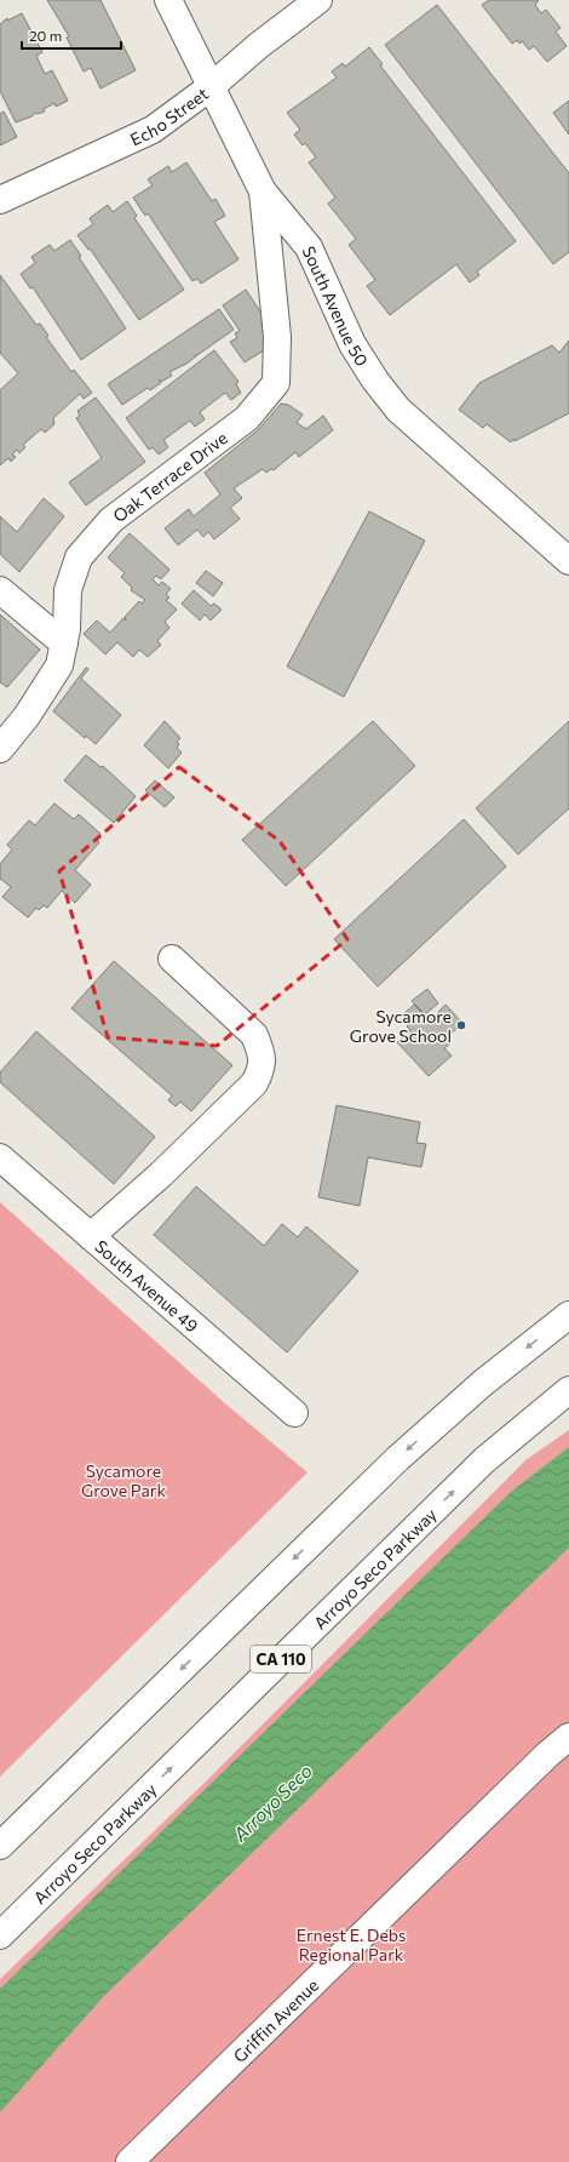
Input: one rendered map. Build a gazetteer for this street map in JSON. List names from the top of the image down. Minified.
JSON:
{"streets":{"main road":["Echo Street","South Avenue 50","Oak Terrace Drive","South Avenue 49","Arroyo Seco Parkway","CA 110","Griffin Avenue"]},"crossings":[["Echo Street","South Avenue 50"],["South Avenue 50","Oak Terrace Drive"]],"water":["Arroyo Seco"],"parks":["Sycamore Grove Park","Ernest E. Debs Regional Park"],"places":["Sycamore Grove School"],"scale_bar":"20 m"}
